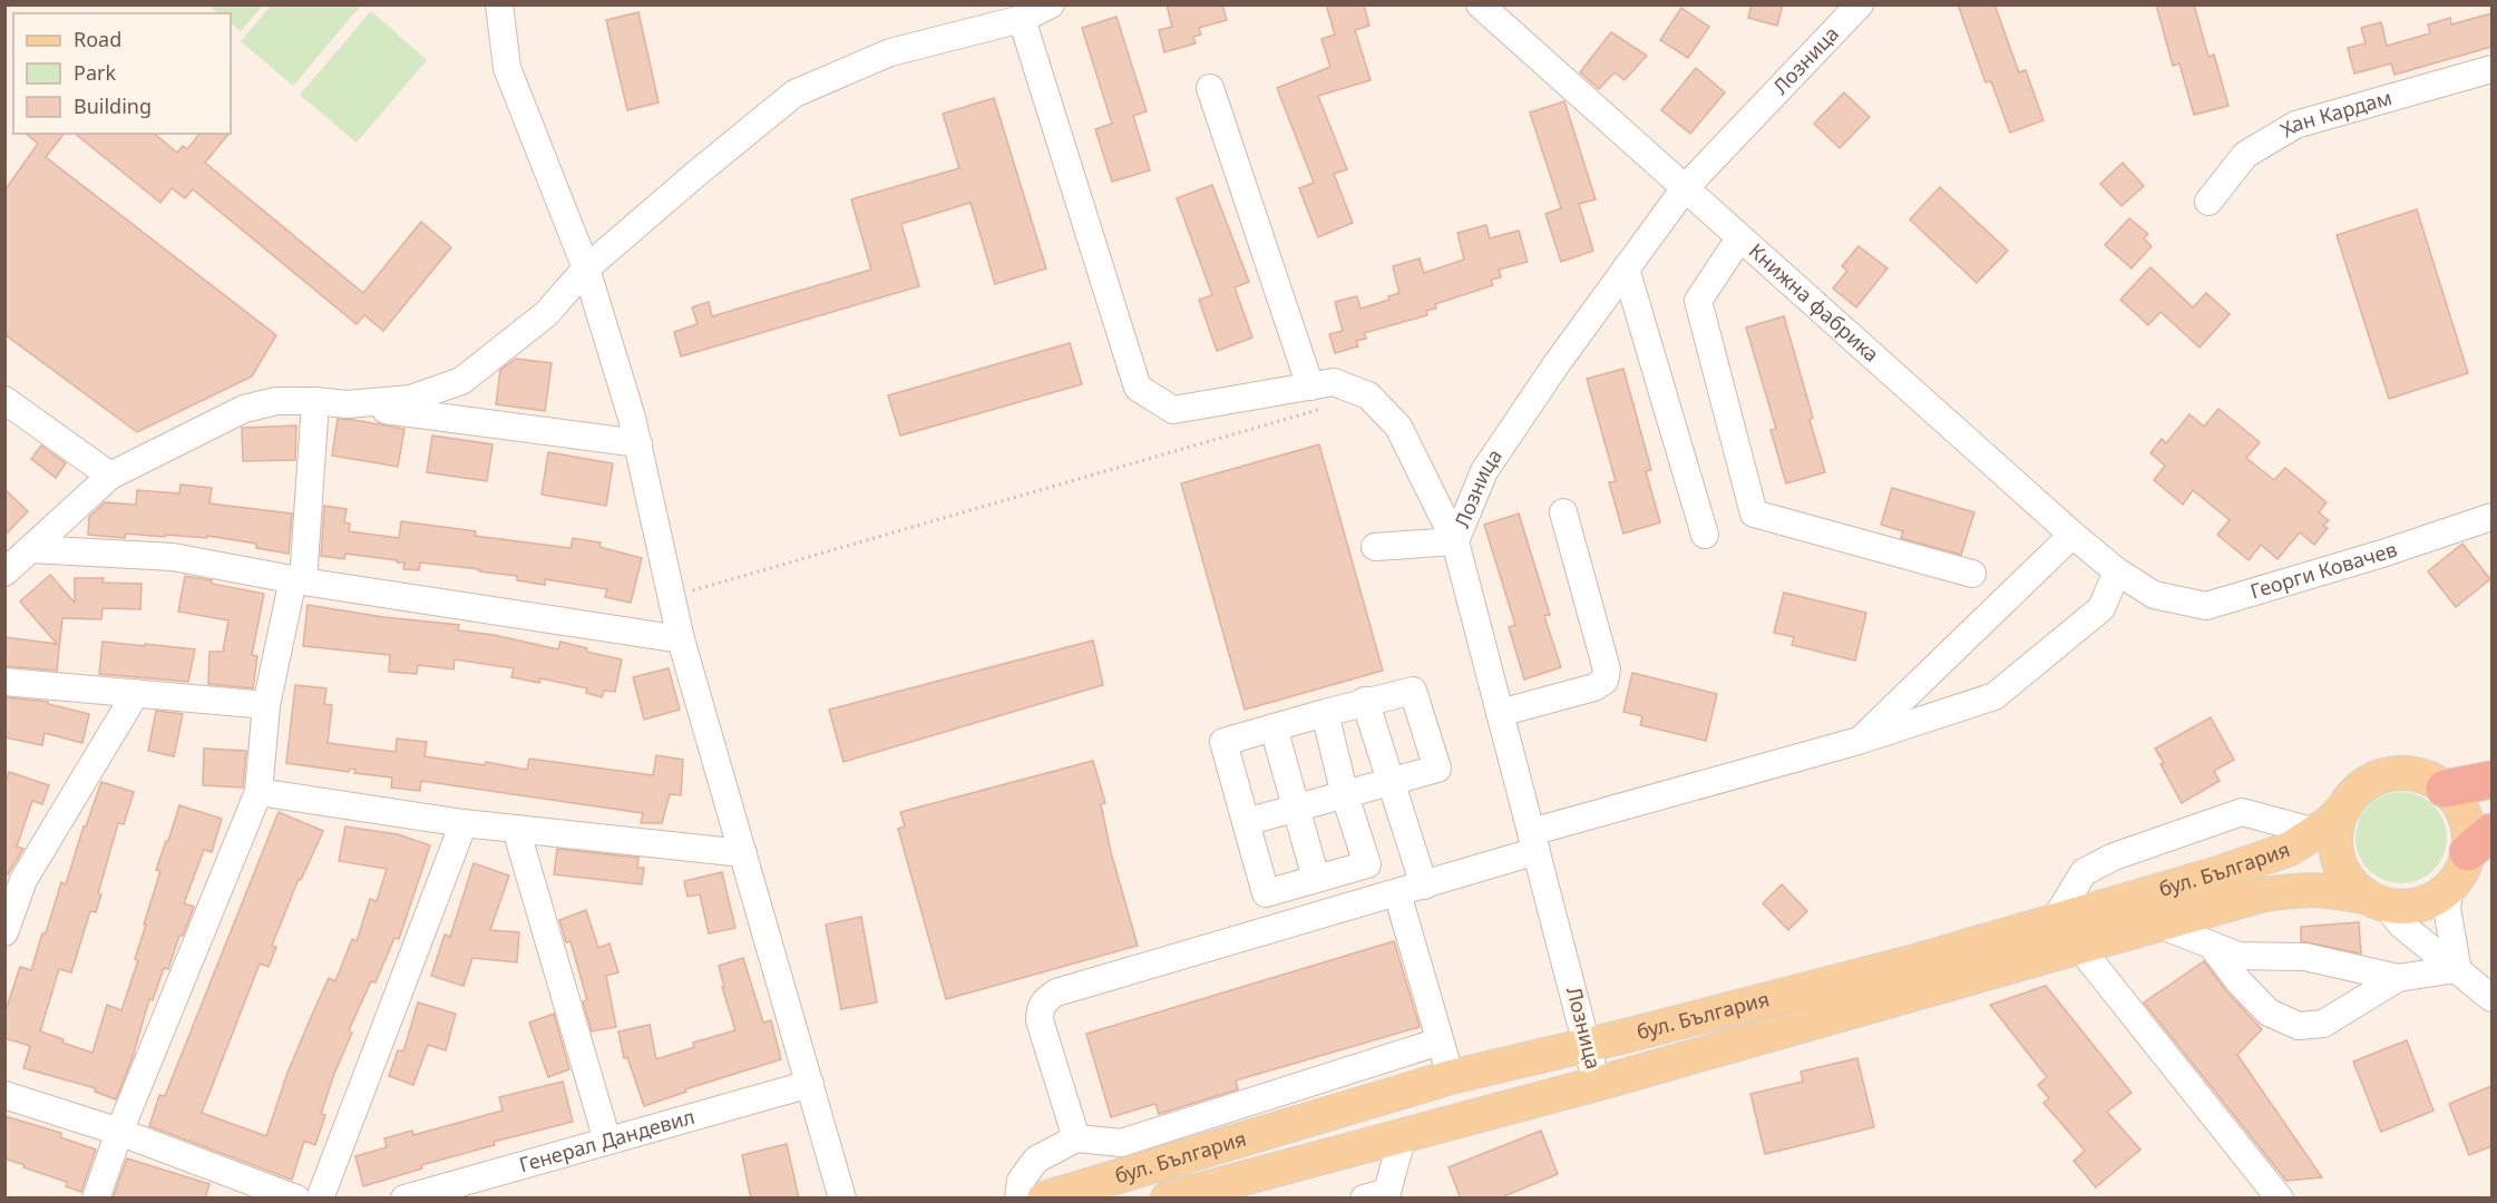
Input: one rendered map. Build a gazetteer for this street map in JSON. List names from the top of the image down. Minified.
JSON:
{"streets":{"main road":["бул. България"],"street":["Лозница","Хан Кардам","Книжна фабрика","Георги Ковачев","Генерал Дандевил"]},"crossings":[["Лозница","Книжна фабрика"],["Лозница","бул. България"],["Книжна фабрика","Георги Ковачев"]],"legend":["Road","Park","Building"]}
